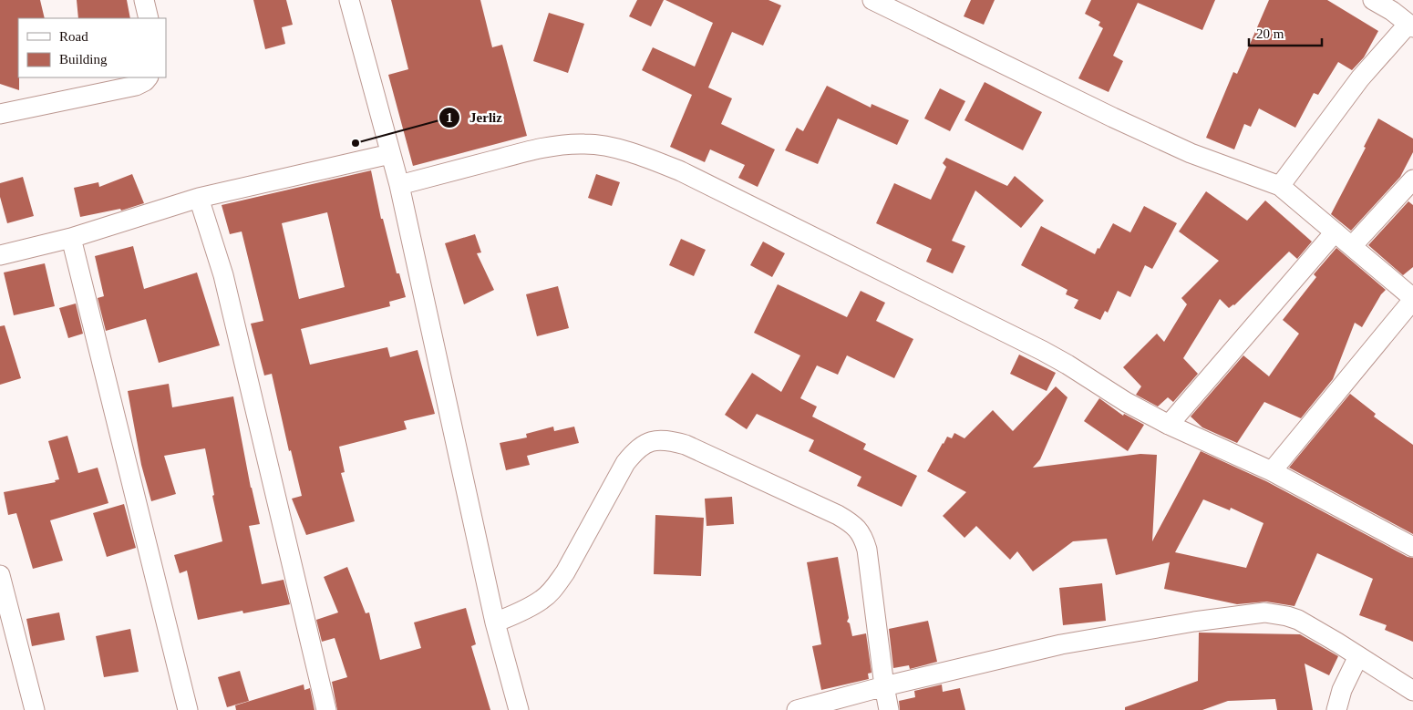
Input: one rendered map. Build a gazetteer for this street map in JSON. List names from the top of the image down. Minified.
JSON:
{"places":["Jerliz"],"legend":["Road","Building"],"scale_bar":"20 m"}
